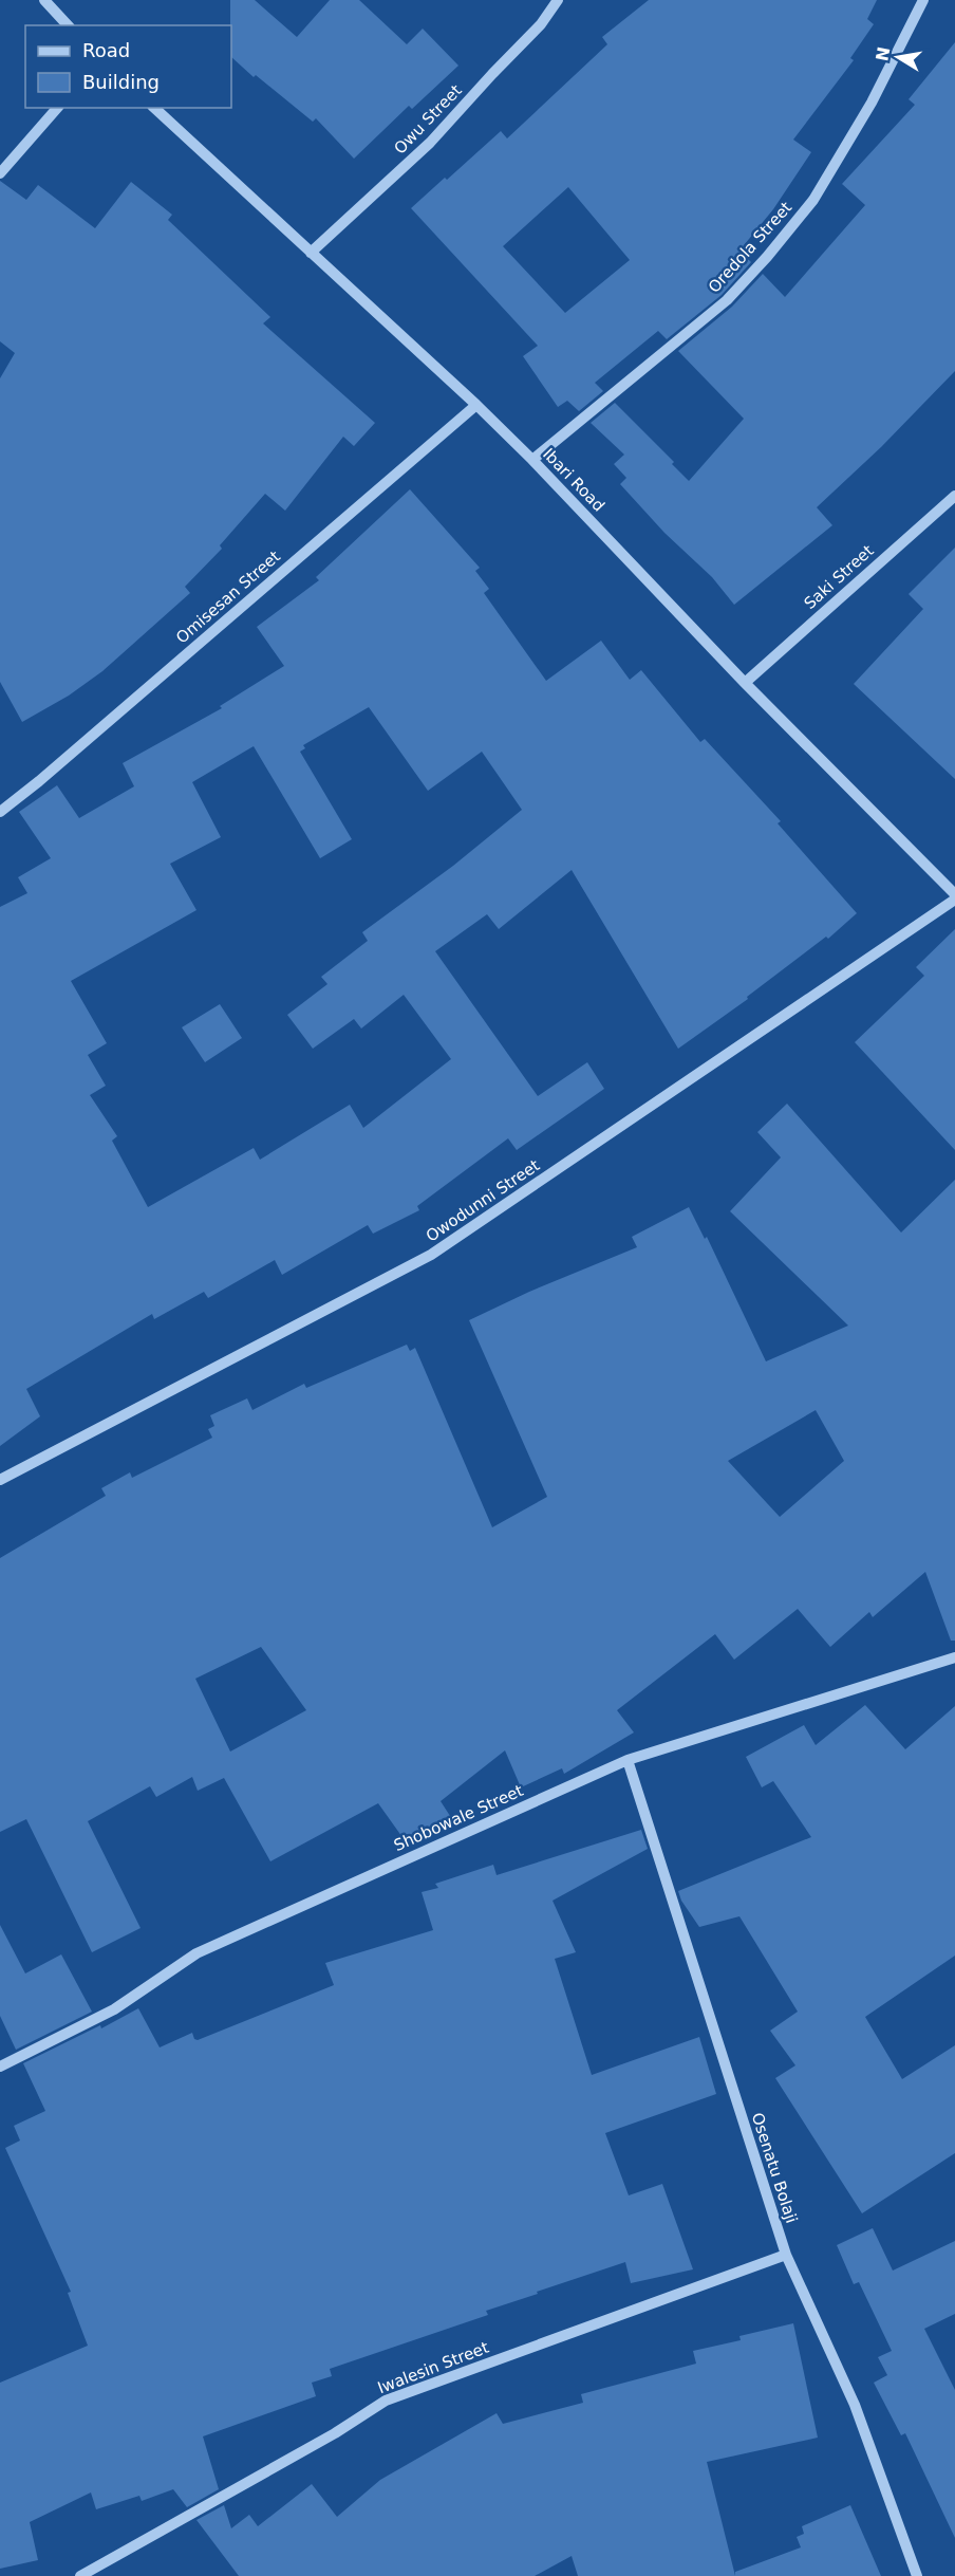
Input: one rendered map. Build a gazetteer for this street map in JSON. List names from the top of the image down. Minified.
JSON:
{"streets":{"street":["Owu Street","Oredola Street","Ibari Road","Saki Street","Omisesan Street","Owodunni Street","Shobowale Street","Osenatu Bolaji","Iwalesin Street"]},"crossings":[["Owu Street","Ibari Road"],["Oredola Street","Ibari Road"],["Ibari Road","Saki Street"],["Ibari Road","Omisesan Street"],["Shobowale Street","Osenatu Bolaji"],["Osenatu Bolaji","Iwalesin Street"]],"legend":["Road","Building"],"north":"left"}
